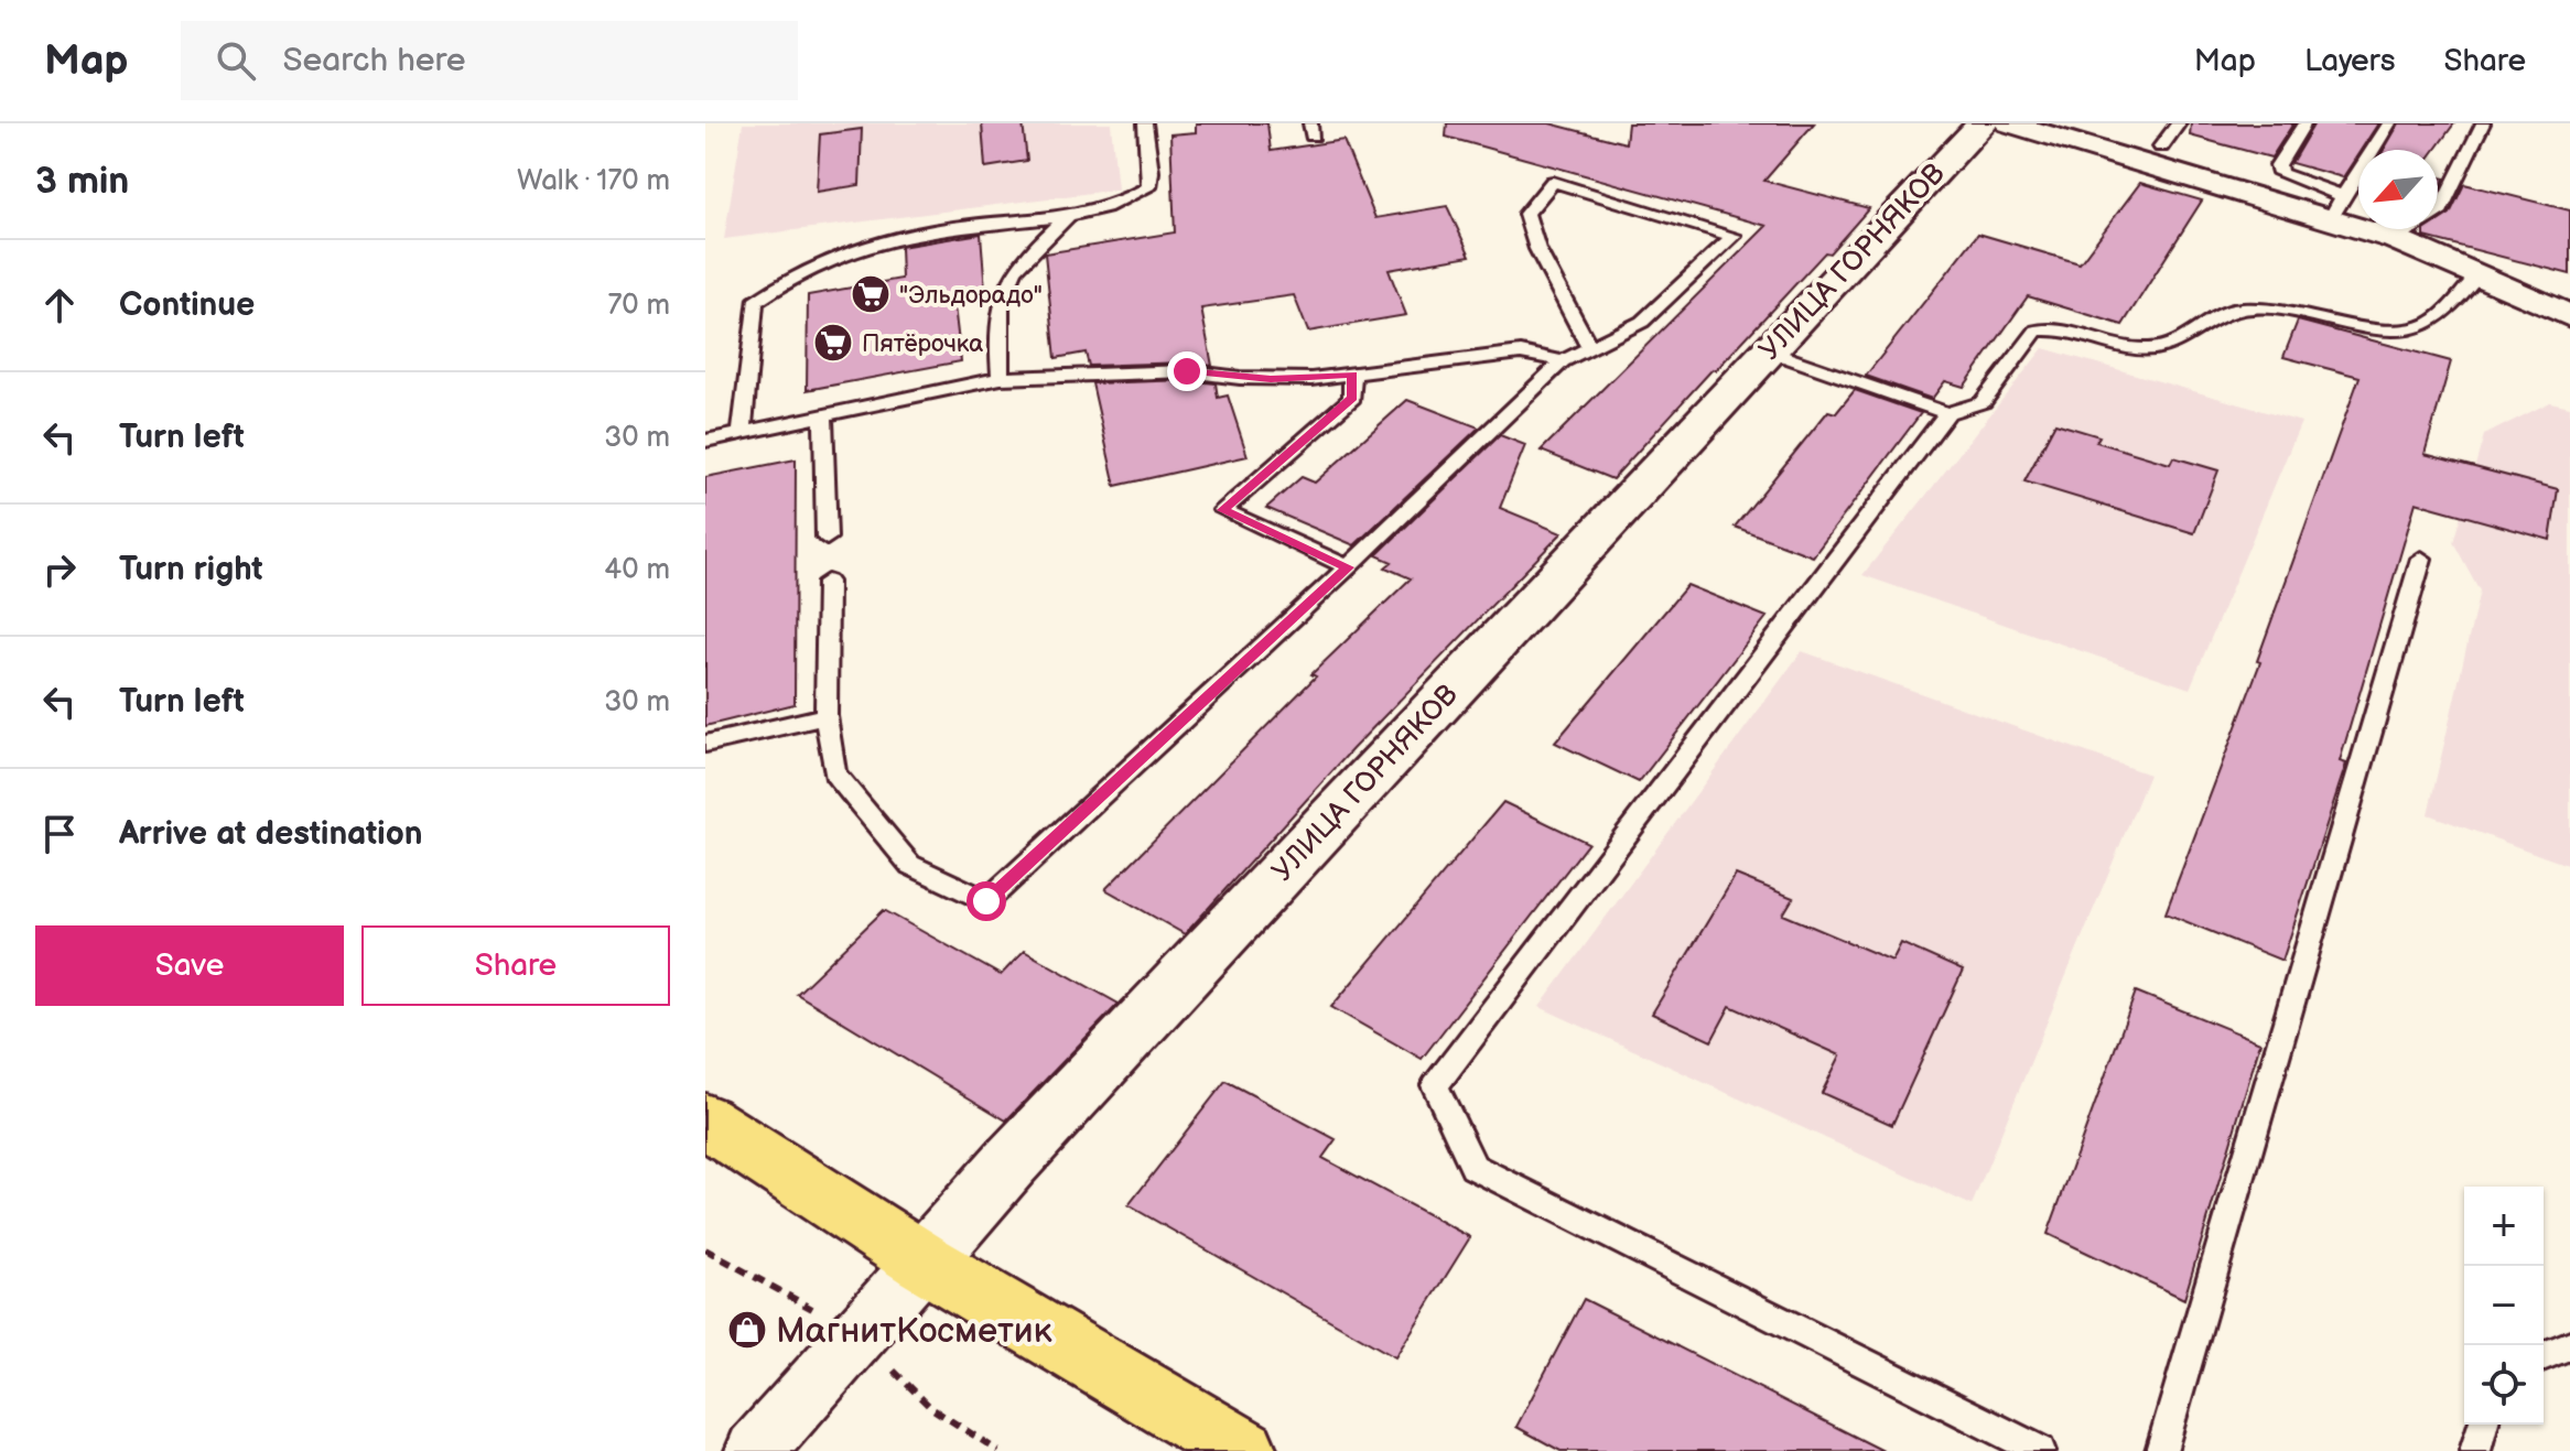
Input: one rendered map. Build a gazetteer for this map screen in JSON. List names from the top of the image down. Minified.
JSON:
{"streets":{"street":["УЛИЦА ГОРНЯКОВ"]},"places":{"supermarket":["\"Эльдорадо\"","Пятёрочка"],"shop":["МагнитКосметик"]},"north":"bottom left","page":{"header":"Map","search":"Search here","nav":["Map","Layers","Share"],"heading":["3 min","Walk · 170 m"],"list":[["Continue","70 m"],["Turn left","30 m"],["Turn right","40 m"],["Turn left","30 m"],"Arrive at destination"],"buttons":["Save","Share"],"map_buttons":["+","−"]}}
